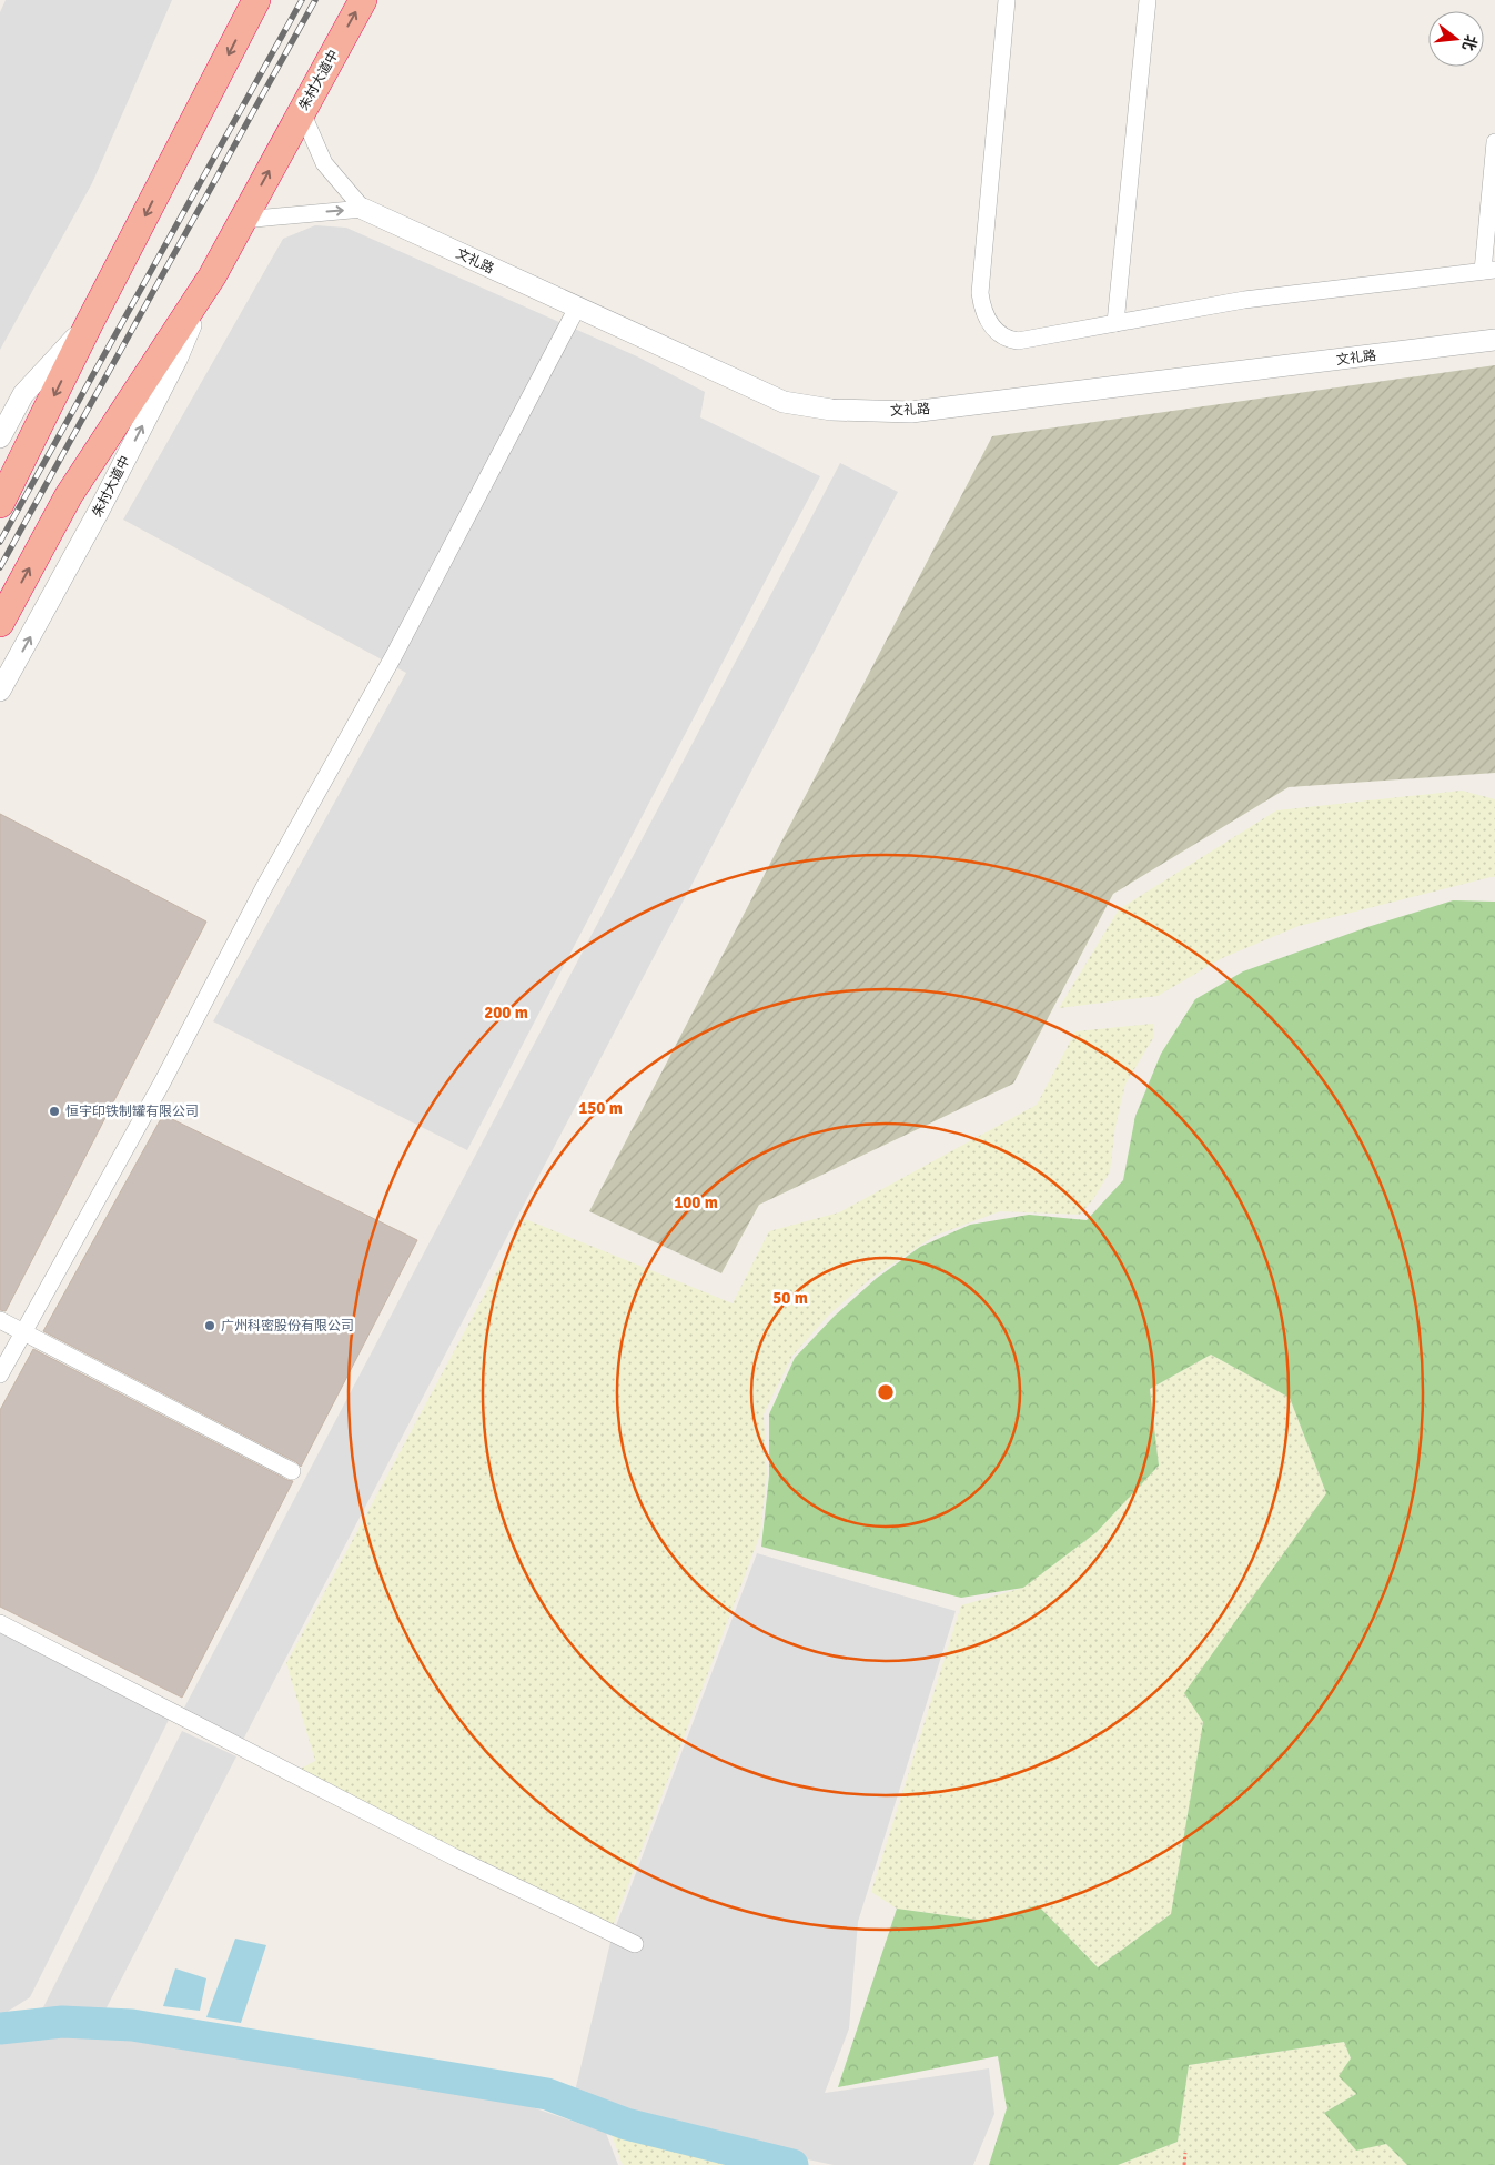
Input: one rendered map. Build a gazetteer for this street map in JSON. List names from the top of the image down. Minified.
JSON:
{"streets":{"highway":["朱村大道中"],"street":["文礼路"]},"places":["恒宇印铁制罐有限公司","广州科密股份有限公司"],"north":"right","rings":["200 m","150 m","100 m","50 m"]}
